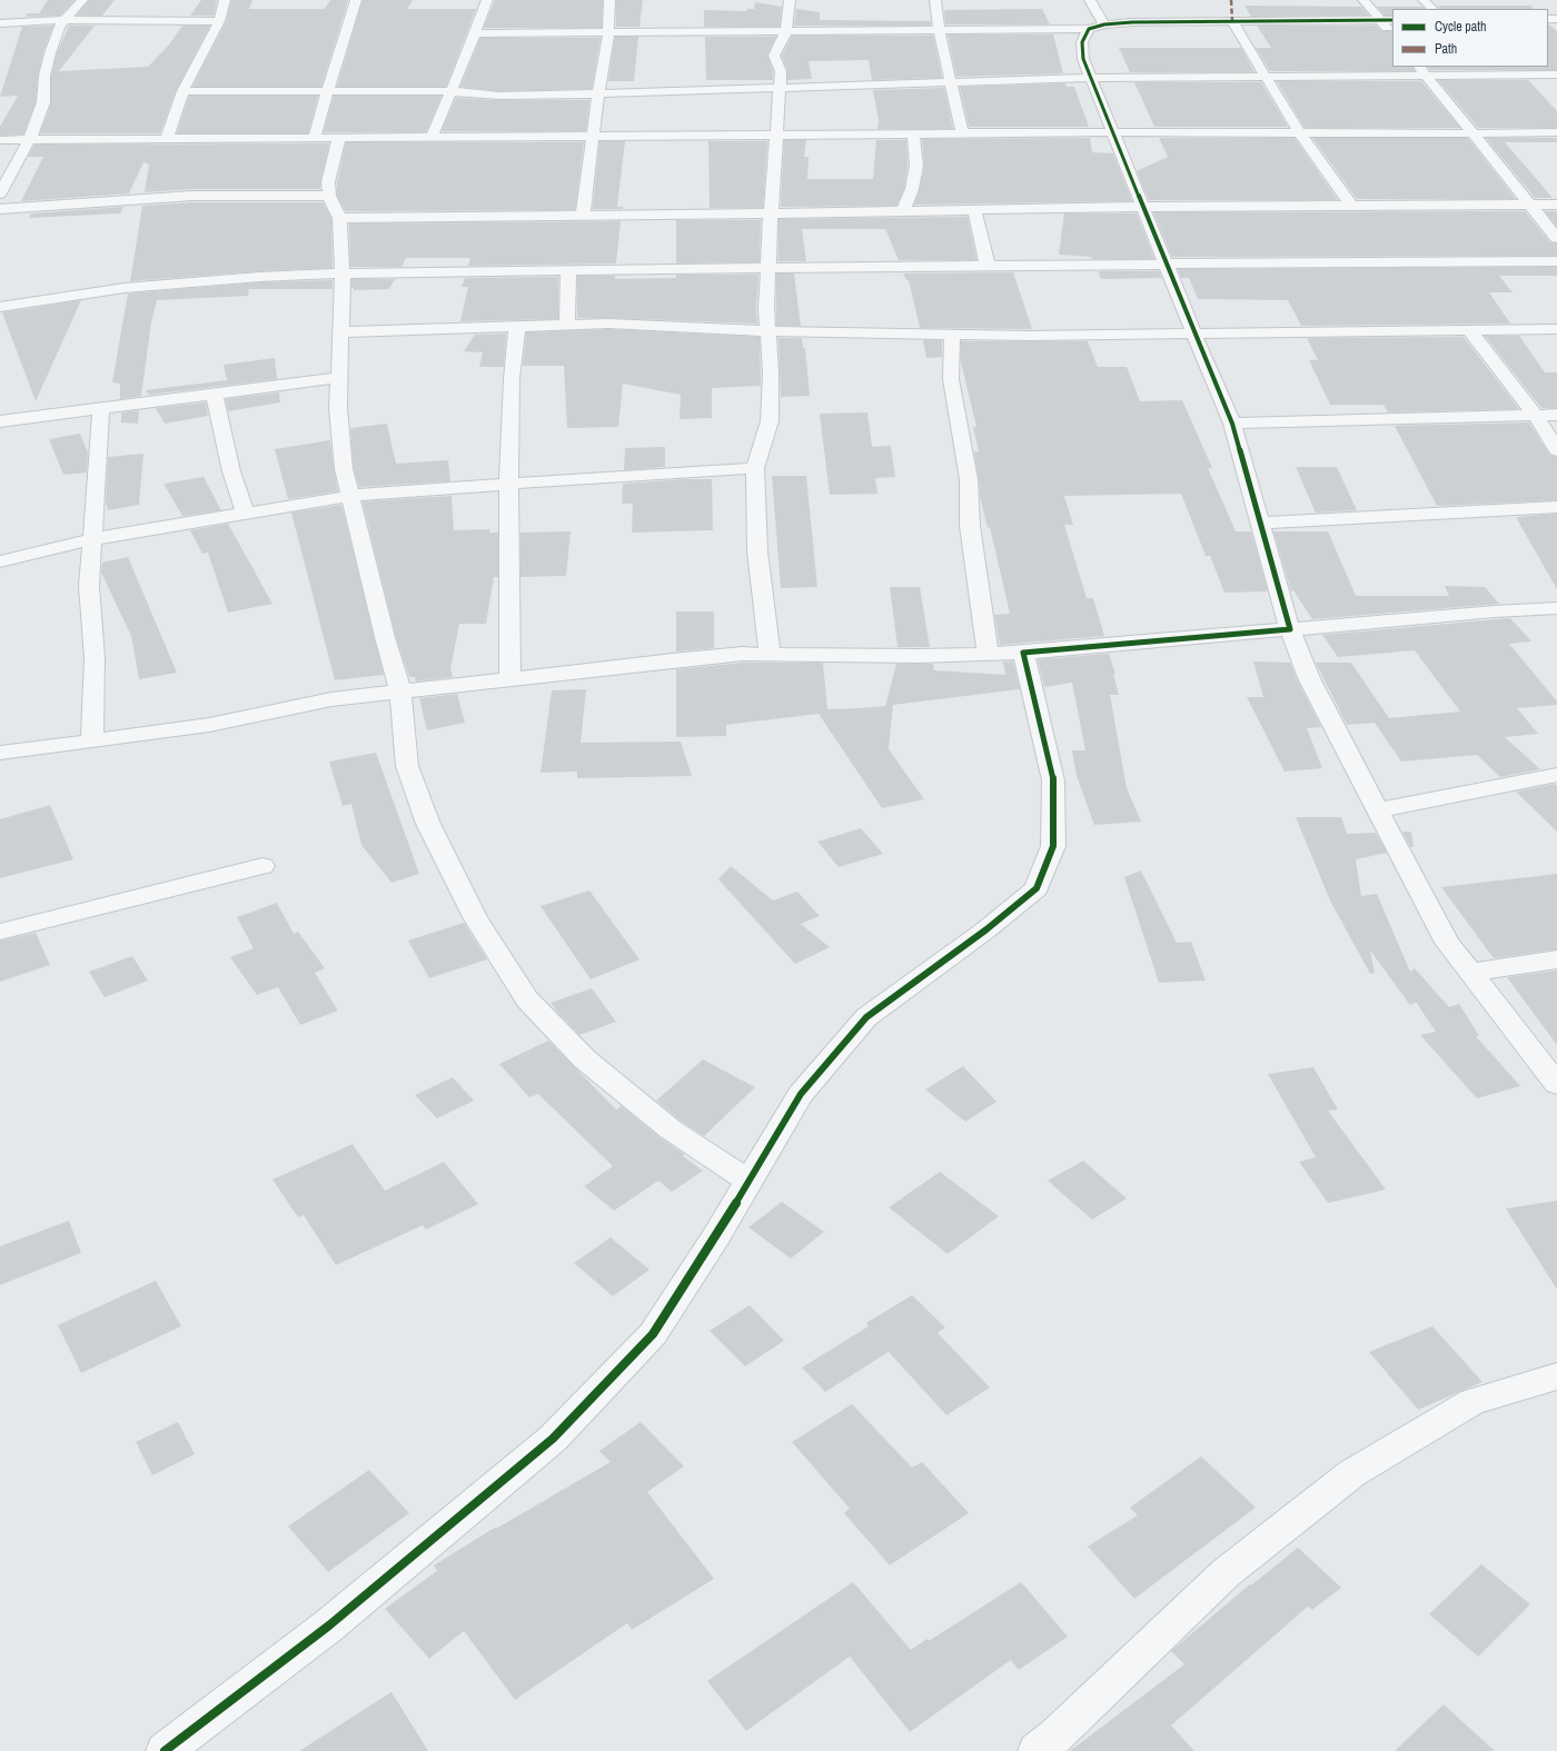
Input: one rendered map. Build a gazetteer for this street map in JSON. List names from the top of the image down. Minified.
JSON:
{"legend":["Cycle path","Path"]}
